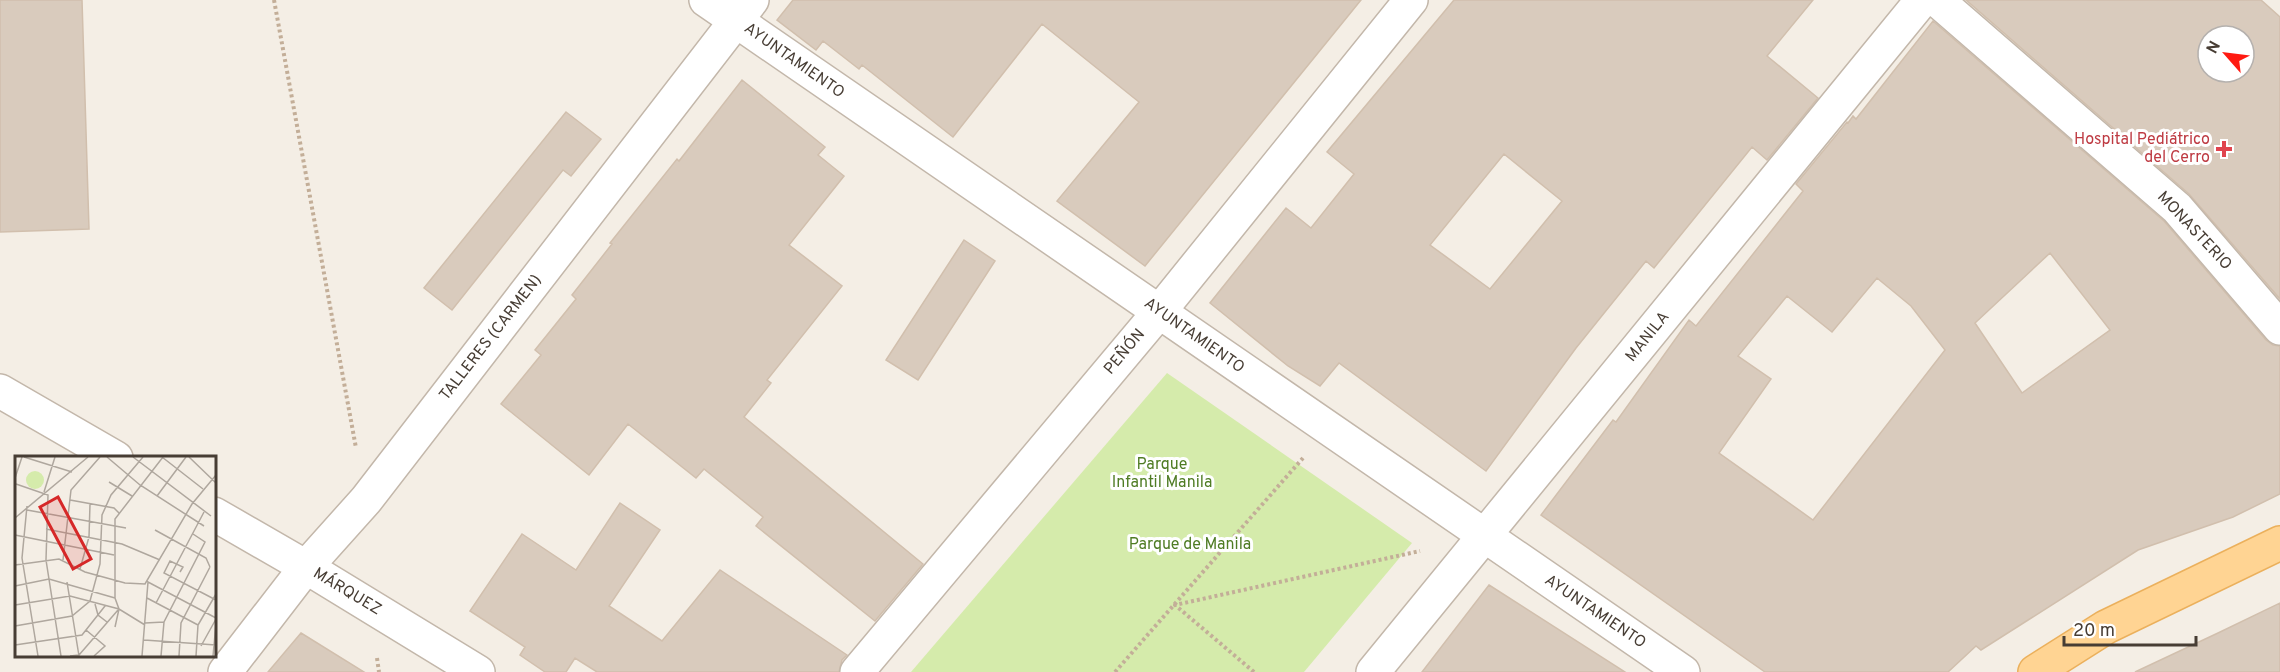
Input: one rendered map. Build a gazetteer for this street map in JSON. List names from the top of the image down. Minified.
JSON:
{"streets":{"street":["AYUNTAMIENTO","MONASTERIO","MANILA","TALLERES (CARMEN)","PEÑÓN","MÁRQUEZ"]},"crossings":[["AYUNTAMIENTO","MANILA"],["AYUNTAMIENTO","TALLERES (CARMEN)"],["AYUNTAMIENTO","PEÑÓN"],["TALLERES (CARMEN)","MÁRQUEZ"]],"parks":["Parque Infantil Manila","Parque de Manila"],"places":{"health":["Hospital Pediátrico del Cerro"]},"scale_bar":"20 m","north":"top left"}
